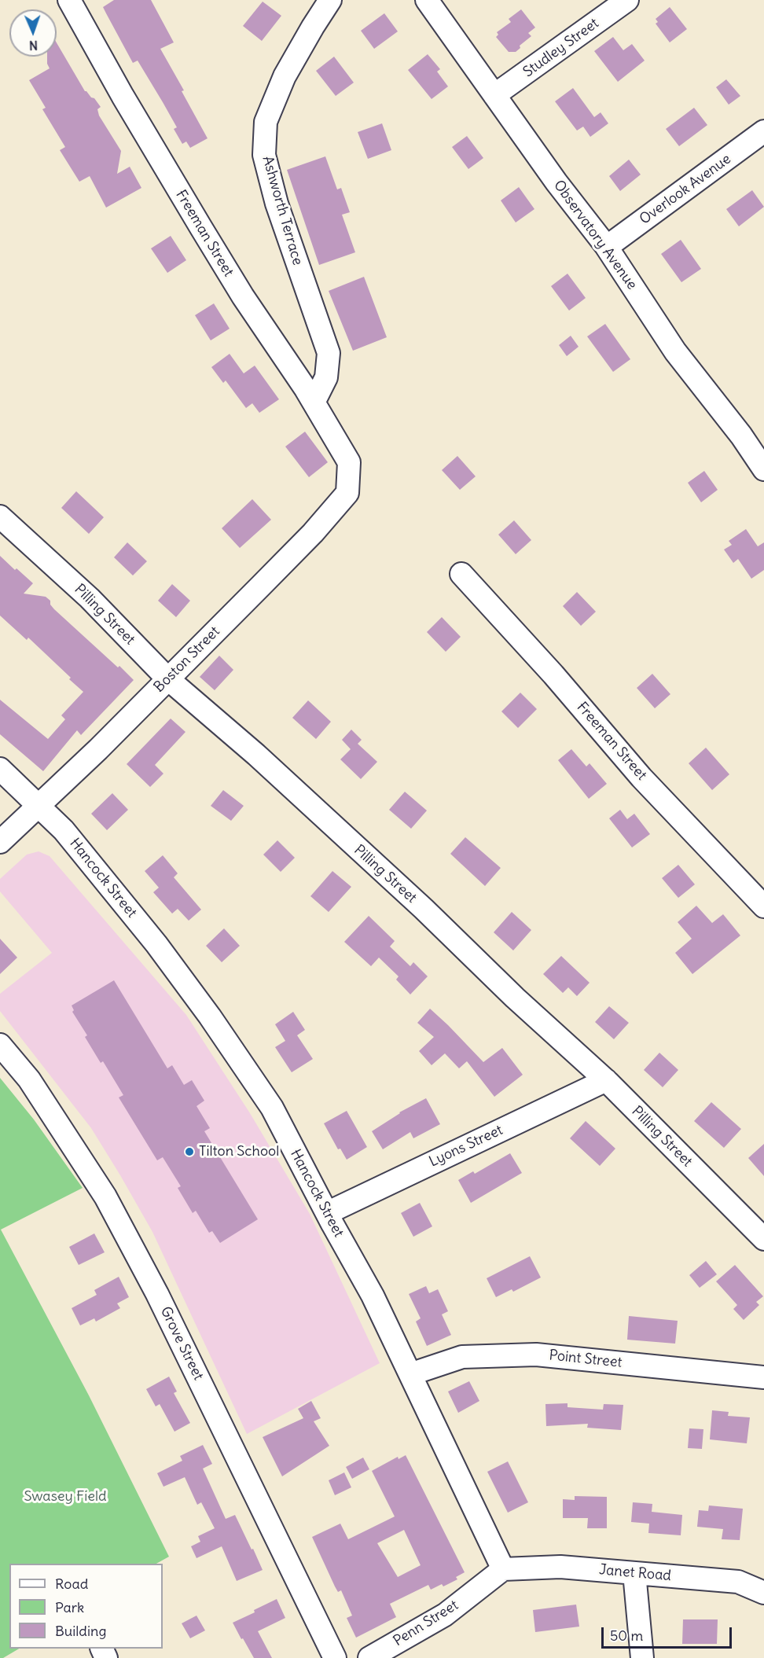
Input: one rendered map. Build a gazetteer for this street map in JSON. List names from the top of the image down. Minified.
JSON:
{"streets":{"street":["Studley Street","Overlook Avenue","Ashworth Terrace","Freeman Street","Observatory Avenue","Pilling Street","Boston Street","Hancock Street","Lyons Street","Grove Street","Point Street","Janet Road","Penn Street"]},"crossings":[["Studley Street","Observatory Avenue"],["Overlook Avenue","Observatory Avenue"],["Ashworth Terrace","Freeman Street"],["Freeman Street","Boston Street"],["Pilling Street","Boston Street"],["Pilling Street","Lyons Street"],["Boston Street","Hancock Street"],["Hancock Street","Lyons Street"],["Hancock Street","Point Street"],["Hancock Street","Janet Road"],["Hancock Street","Penn Street"],["Janet Road","Penn Street"]],"parks":["Swasey Field"],"places":["Tilton School"],"legend":["Road","Park","Building"],"scale_bar":"50 m","north":"bottom"}
